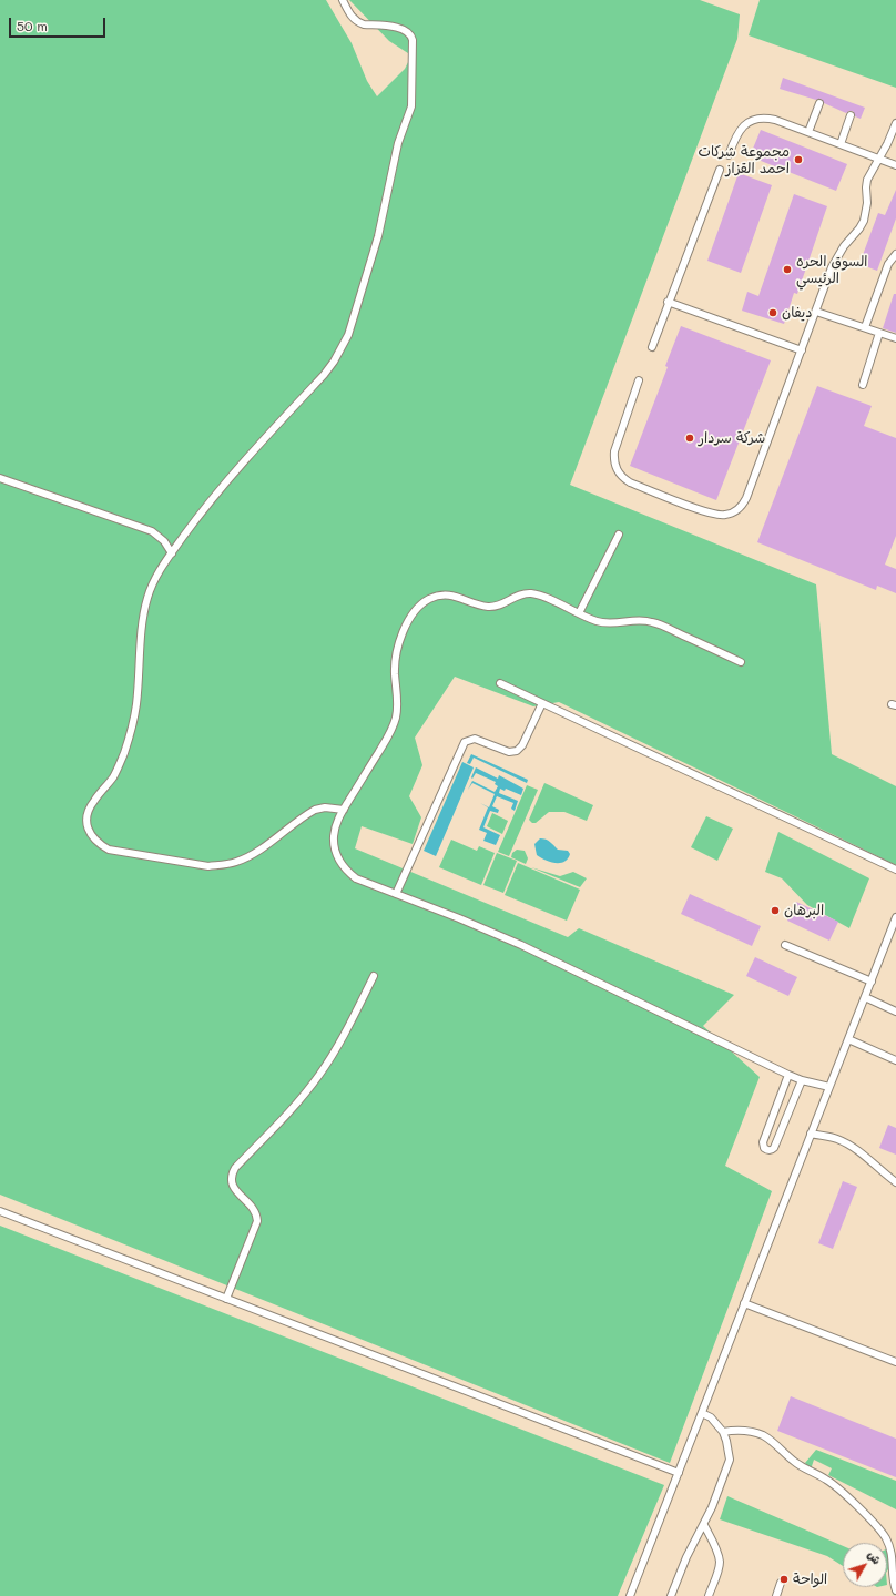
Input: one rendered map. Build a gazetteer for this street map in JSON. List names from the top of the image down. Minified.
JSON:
{"places":["مجموعة شركات احمد القزاز","السوق الحره الرئيسي","ديفان","شركة سردار","البرهان","الواحة"],"scale_bar":"50 m","north":"top right"}
